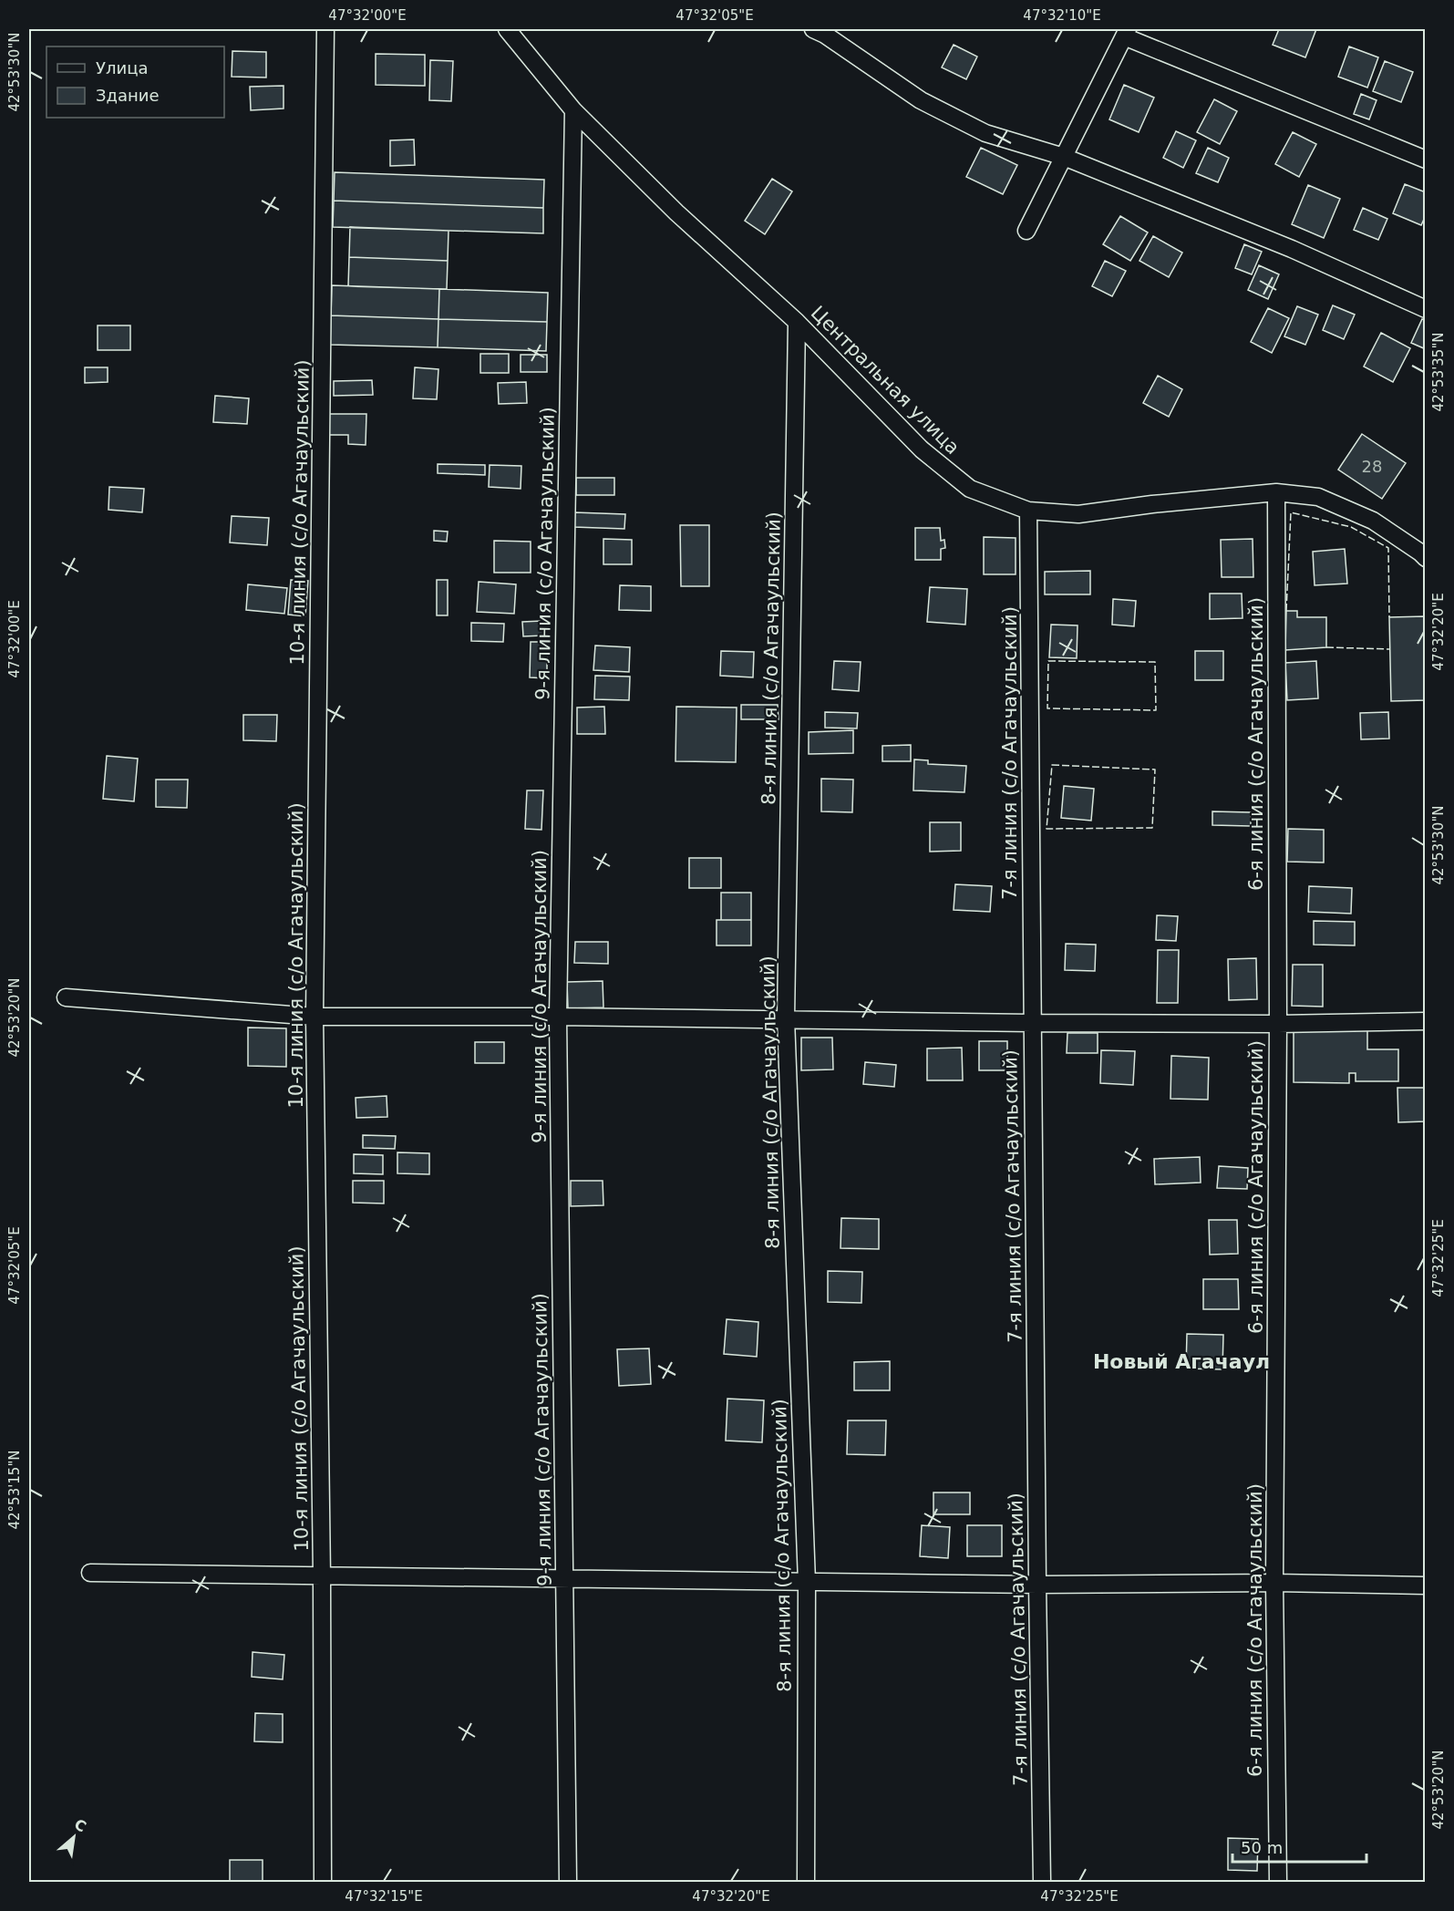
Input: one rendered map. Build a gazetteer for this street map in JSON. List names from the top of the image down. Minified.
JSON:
{"streets":{"street":["Центральная улица","10-я линия (с/о Агачаульский)","9-я линия (с/о Агачаульский)","8-я линия (с/о Агачаульский)","6-я линия (с/о Агачаульский)","7-я линия (с/о Агачаульский)"]},"crossings":[["Центральная улица","9-я линия (с/о Агачаульский)"],["Центральная улица","8-я линия (с/о Агачаульский)"],["Центральная улица","6-я линия (с/о Агачаульский)"],["Центральная улица","7-я линия (с/о Агачаульский)"]],"districts":["Новый Агачаул"],"house_numbers":["28"],"legend":["Улица","Здание"],"scale_bar":"50 m","north":"top right","coordinates":["47°32'00\"E","47°32'05\"E","47°32'10\"E","42°53'30\"N","42°53'35\"N","47°32'20\"E","42°53'20\"N","47°32'25\"E","42°53'15\"N","47°32'15\"E"]}
